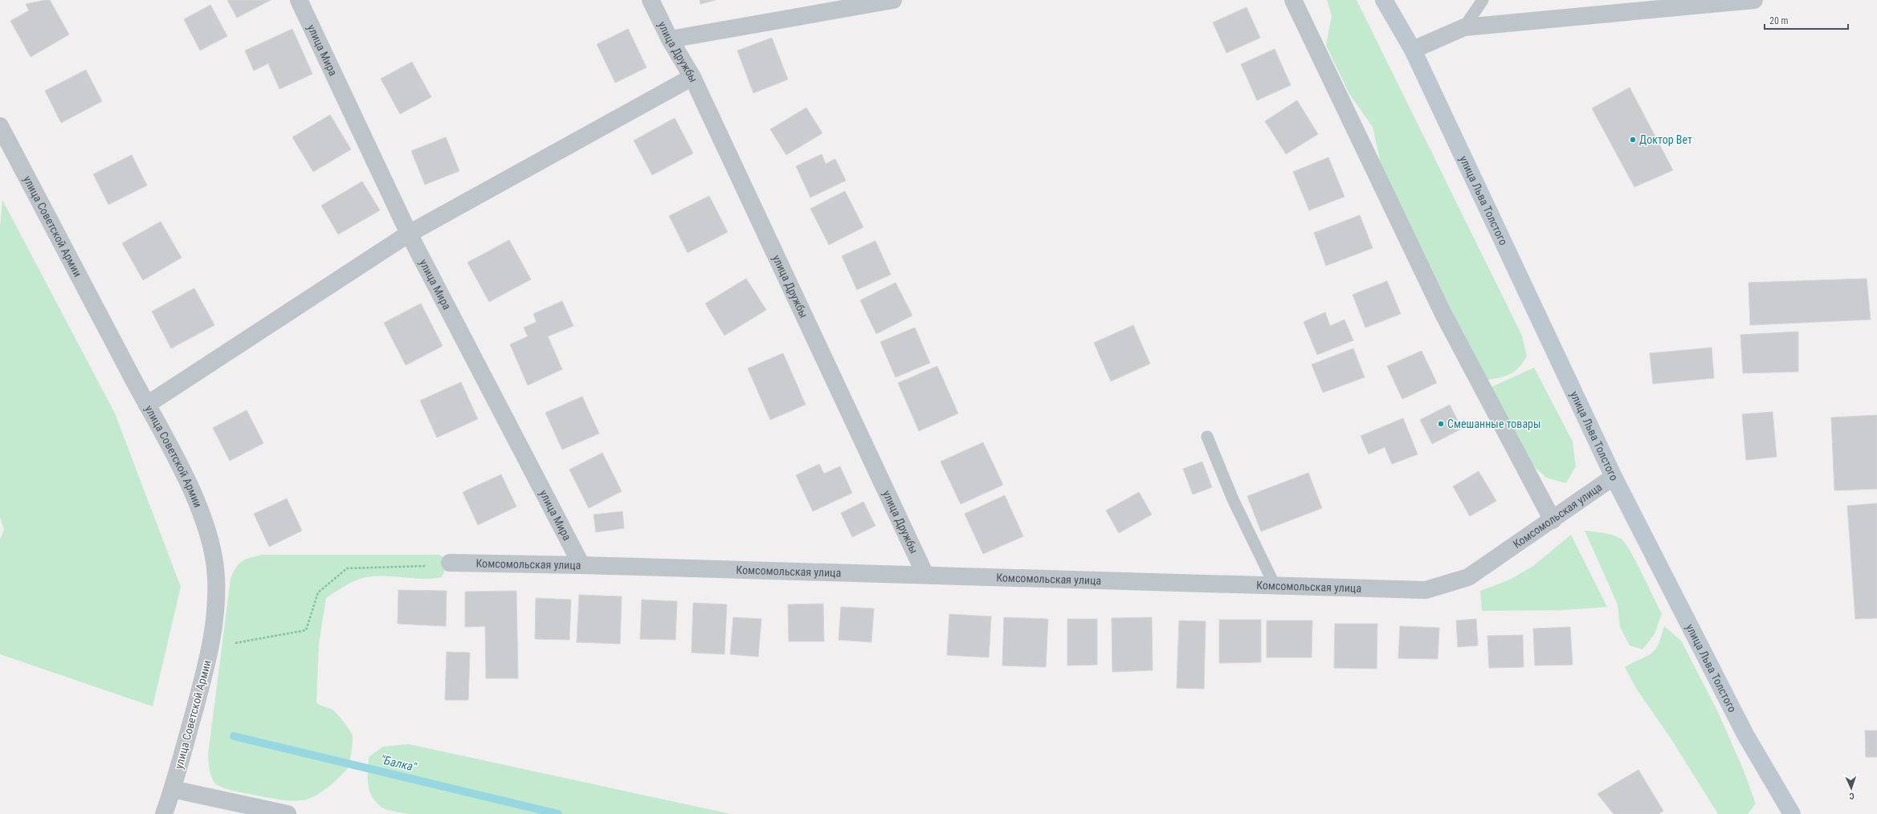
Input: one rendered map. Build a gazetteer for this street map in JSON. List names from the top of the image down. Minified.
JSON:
{"streets":{"street":["улица Мира","улица Дружбы","улица Льва Толстого","улица Советской Армии","Комсомольская улица"]},"crossings":[["улица Мира","Комсомольская улица"],["улица Дружбы","Комсомольская улица"],["улица Льва Толстого","Комсомольская улица"]],"water":["\"Балка\""],"places":["Доктор Вет","Смешанные товары"],"scale_bar":"20 m","north":"bottom"}
